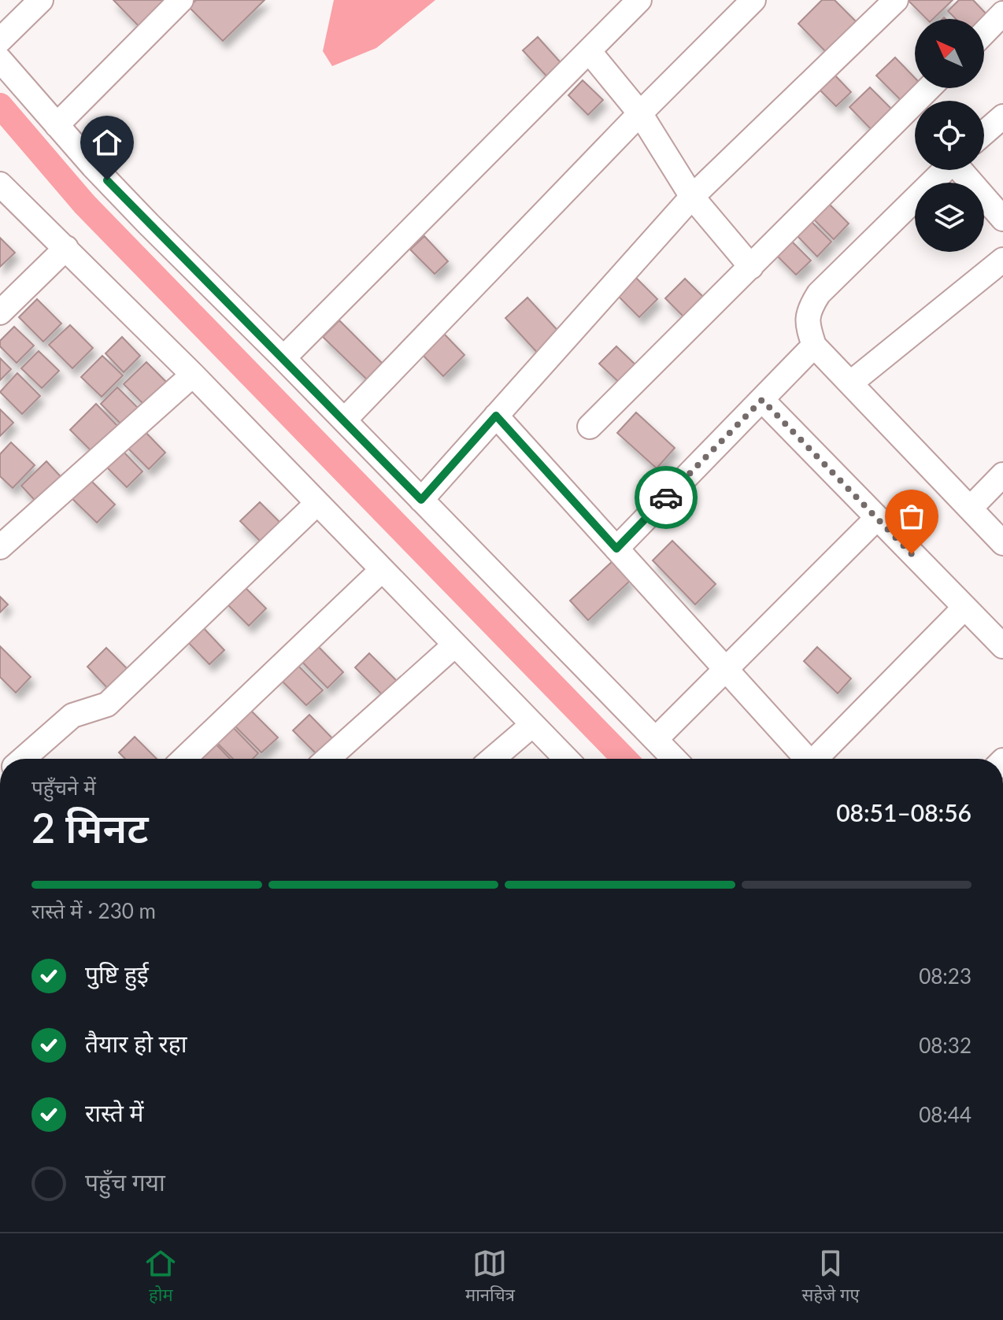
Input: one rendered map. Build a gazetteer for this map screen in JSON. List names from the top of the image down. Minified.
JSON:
{"north":"top left","page":{"heading":["2 मिनट","पहुँचने में","08:51–08:56"],"bar":"रास्ते में · 230 m","list":[["पुष्टि हुई","08:23"],["तैयार हो रहा","08:32"],["रास्ते में","08:44"],"पहुँच गया"],"tabs":["होम","मानचित्र","सहेजे गए"]}}
